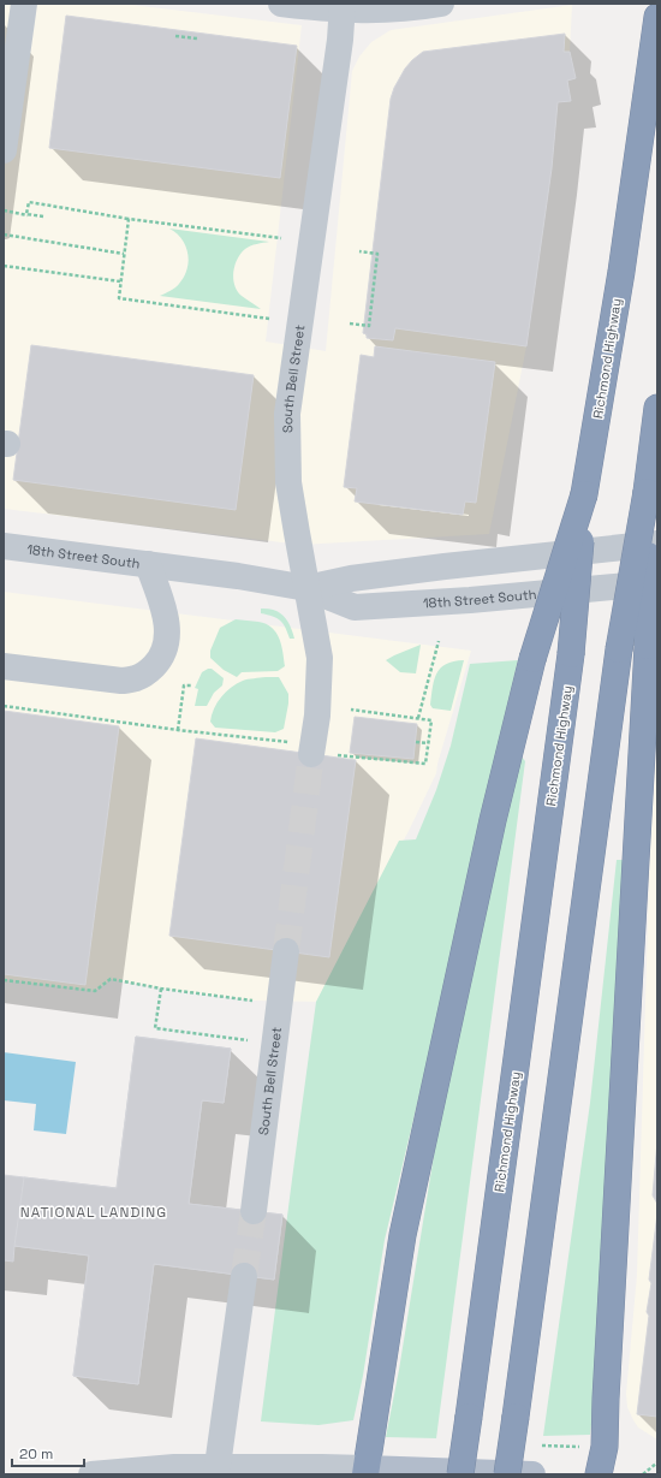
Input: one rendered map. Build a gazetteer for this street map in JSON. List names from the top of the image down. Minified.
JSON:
{"streets":{"highway":["Richmond Highway"],"street":["South Bell Street","18th Street South"]},"crossings":[["South Bell Street","18th Street South"]],"districts":["NATIONAL LANDING"],"scale_bar":"20 m"}
